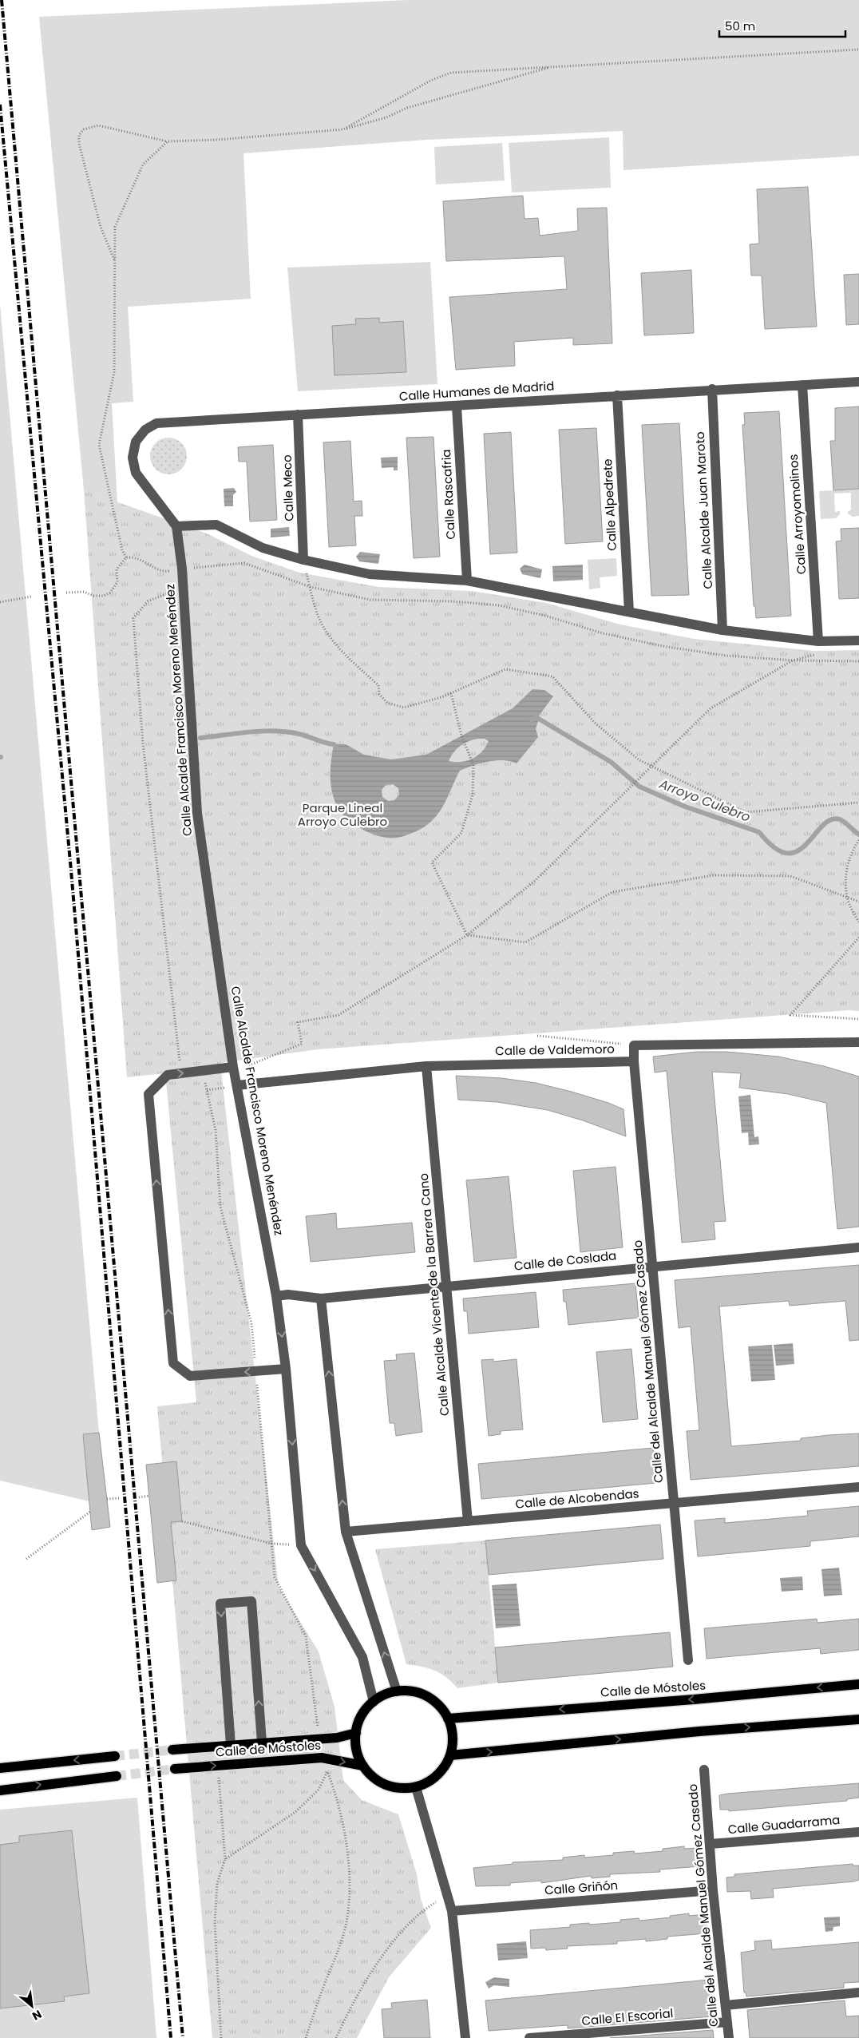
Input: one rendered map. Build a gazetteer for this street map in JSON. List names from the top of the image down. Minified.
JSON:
{"streets":{"main road":["Calle de Móstoles"],"street":["Calle Humanes de Madrid","Calle Meco","Calle Rascafria","Calle Alpedrete","Calle Alcalde Juan Maroto","Calle Arroyomolinos","Calle Alcalde Francisco Moreno Menéndez","Calle de Valdemoro","Calle de Coslada","Calle Alcalde Vicente de la Barrera Cano","Calle del Alcalde Manuel Gómez Casado","Calle de Alcobendas","Calle Guadarrama","Calle Griñón","Calle El Escorial"]},"crossings":[["Calle Humanes de Madrid","Calle Meco"],["Calle Humanes de Madrid","Calle Rascafria"],["Calle Humanes de Madrid","Calle Alpedrete"],["Calle Humanes de Madrid","Calle Alcalde Juan Maroto"],["Calle Humanes de Madrid","Calle Arroyomolinos"],["Calle Humanes de Madrid","Calle Alcalde Francisco Moreno Menéndez"],["Calle Alcalde Francisco Moreno Menéndez","Calle de Valdemoro"],["Calle Alcalde Francisco Moreno Menéndez","Calle de Coslada"],["Calle Alcalde Francisco Moreno Menéndez","Calle de Móstoles"],["Calle de Valdemoro","Calle Alcalde Vicente de la Barrera Cano"],["Calle de Valdemoro","Calle del Alcalde Manuel Gómez Casado"],["Calle de Coslada","Calle Alcalde Vicente de la Barrera Cano"],["Calle de Coslada","Calle del Alcalde Manuel Gómez Casado"],["Calle Alcalde Vicente de la Barrera Cano","Calle de Alcobendas"],["Calle del Alcalde Manuel Gómez Casado","Calle de Alcobendas"],["Calle del Alcalde Manuel Gómez Casado","Calle Guadarrama"],["Calle del Alcalde Manuel Gómez Casado","Calle Griñón"],["Calle del Alcalde Manuel Gómez Casado","Calle El Escorial"]],"water":["Arroyo Culebro"],"parks":["Parque Lineal Arroyo Culebro"],"scale_bar":"50 m","north":"bottom right"}
